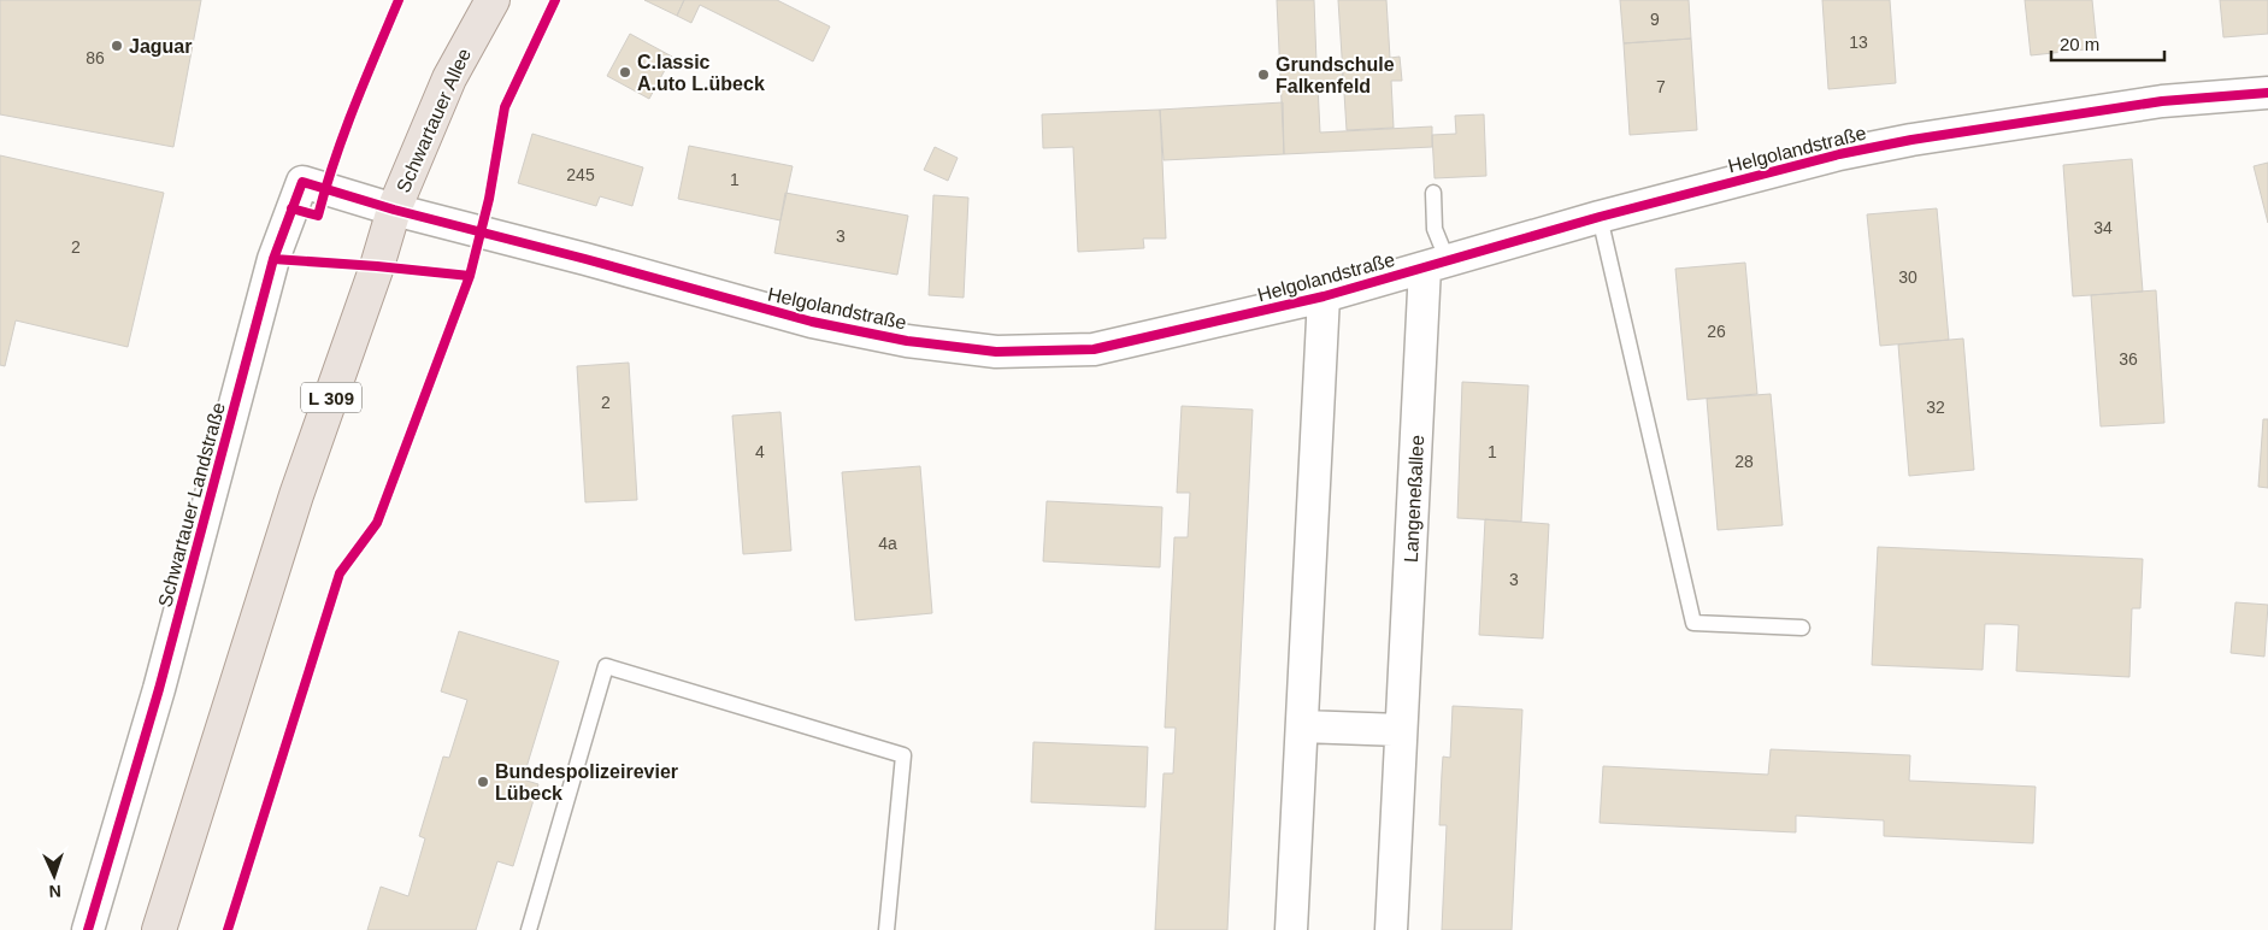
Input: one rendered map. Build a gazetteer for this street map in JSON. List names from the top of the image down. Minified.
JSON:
{"streets":{"main road":["Schwartauer Allee","L 309"],"street":["Helgolandstraße","Langeneßallee","Schwartauer Landstraße"]},"crossings":[["Schwartauer Allee","Helgolandstraße"],["Schwartauer Allee","L 309"],["Schwartauer Allee","Schwartauer Landstraße"],["Helgolandstraße","L 309"],["Helgolandstraße","Langeneßallee"],["Helgolandstraße","Schwartauer Landstraße"],["L 309","Schwartauer Landstraße"]],"places":["Jaguar","C.lassic A.uto L.übeck","Grundschule Falkenfeld","Bundespolizeirevier Lübeck"],"house_numbers":["9","13","86","7","245","1","34","3","2","30","26","36","2","32","4","1","28","4a","3"],"scale_bar":"20 m","north":"bottom"}
